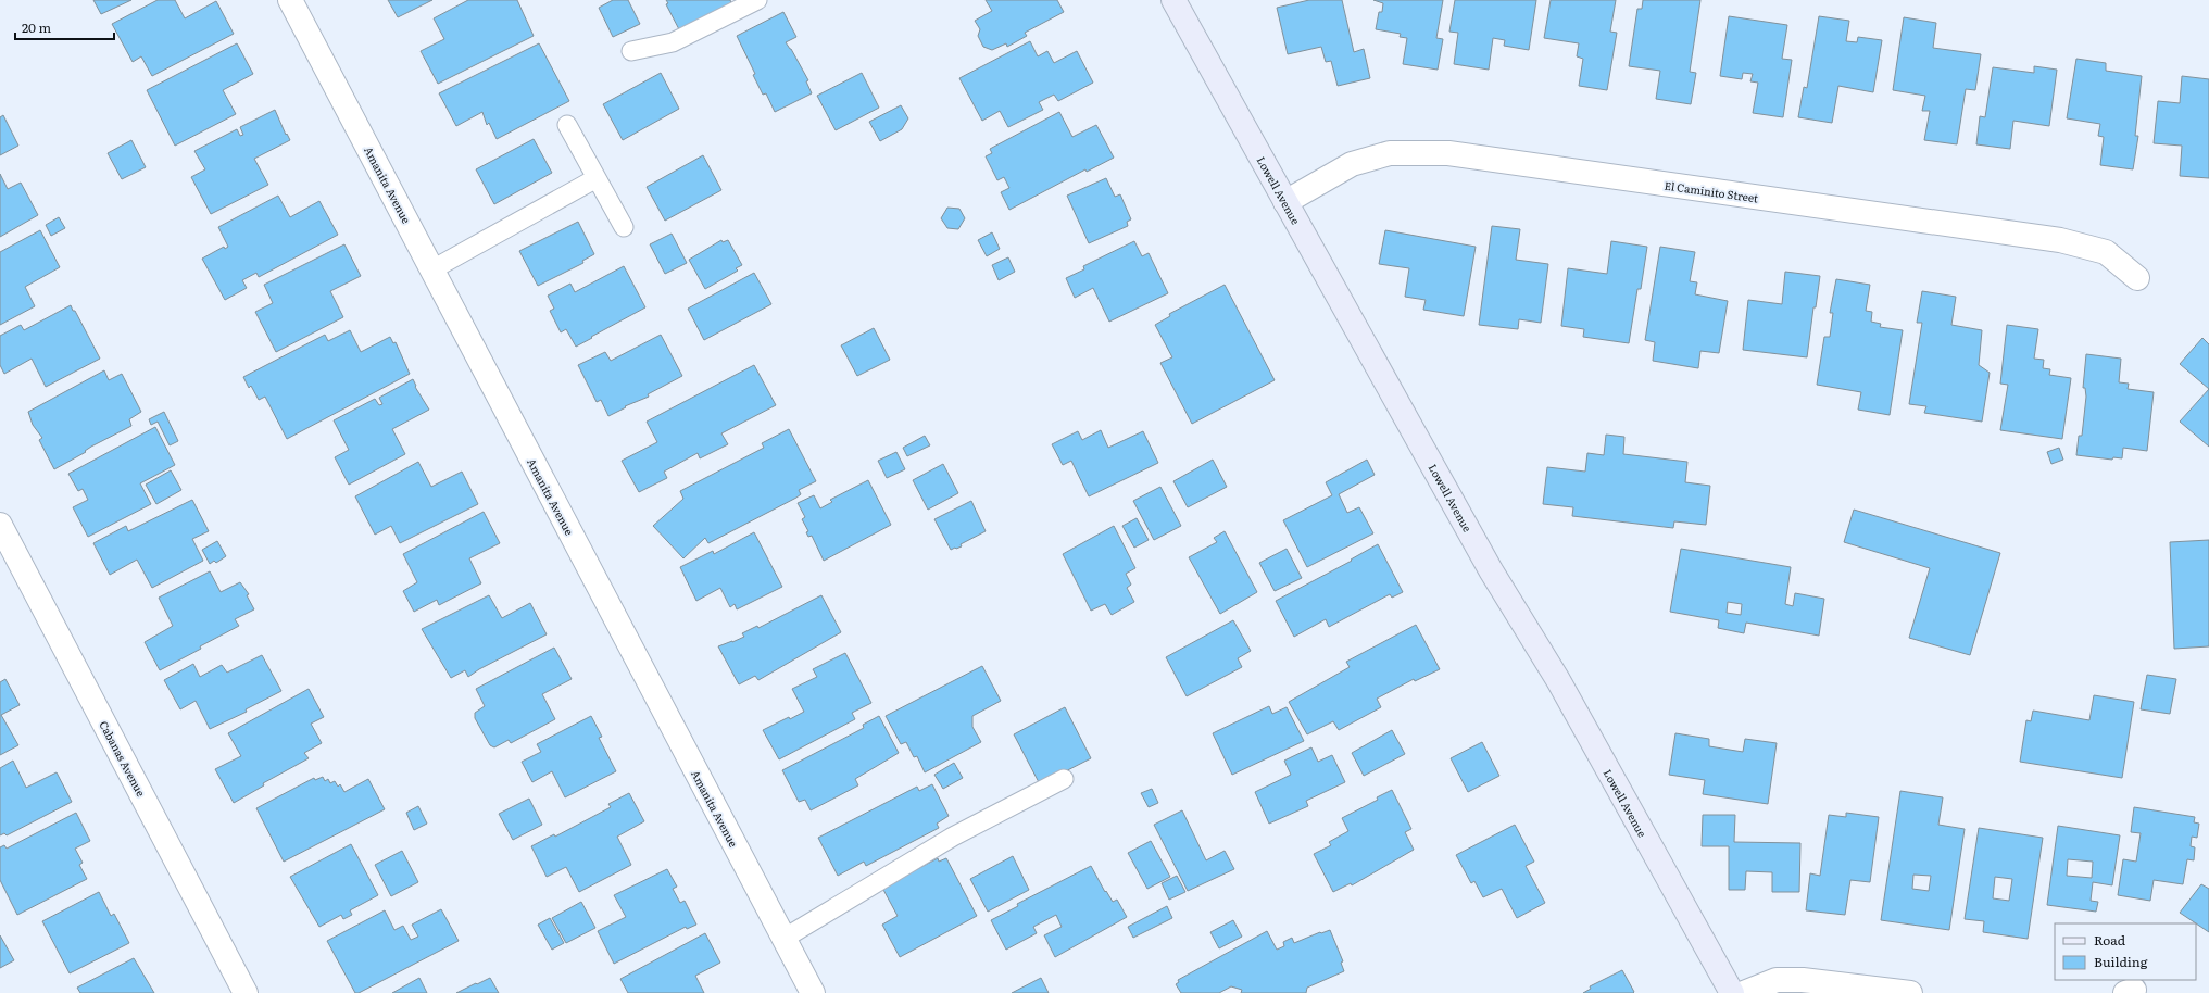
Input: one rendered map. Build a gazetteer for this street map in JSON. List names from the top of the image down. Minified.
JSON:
{"streets":{"street":["Amanita Avenue","Lowell Avenue","El Caminito Street","Cabanas Avenue"]},"crossings":[["Lowell Avenue","El Caminito Street"]],"legend":["Road","Building"],"scale_bar":"20 m"}
